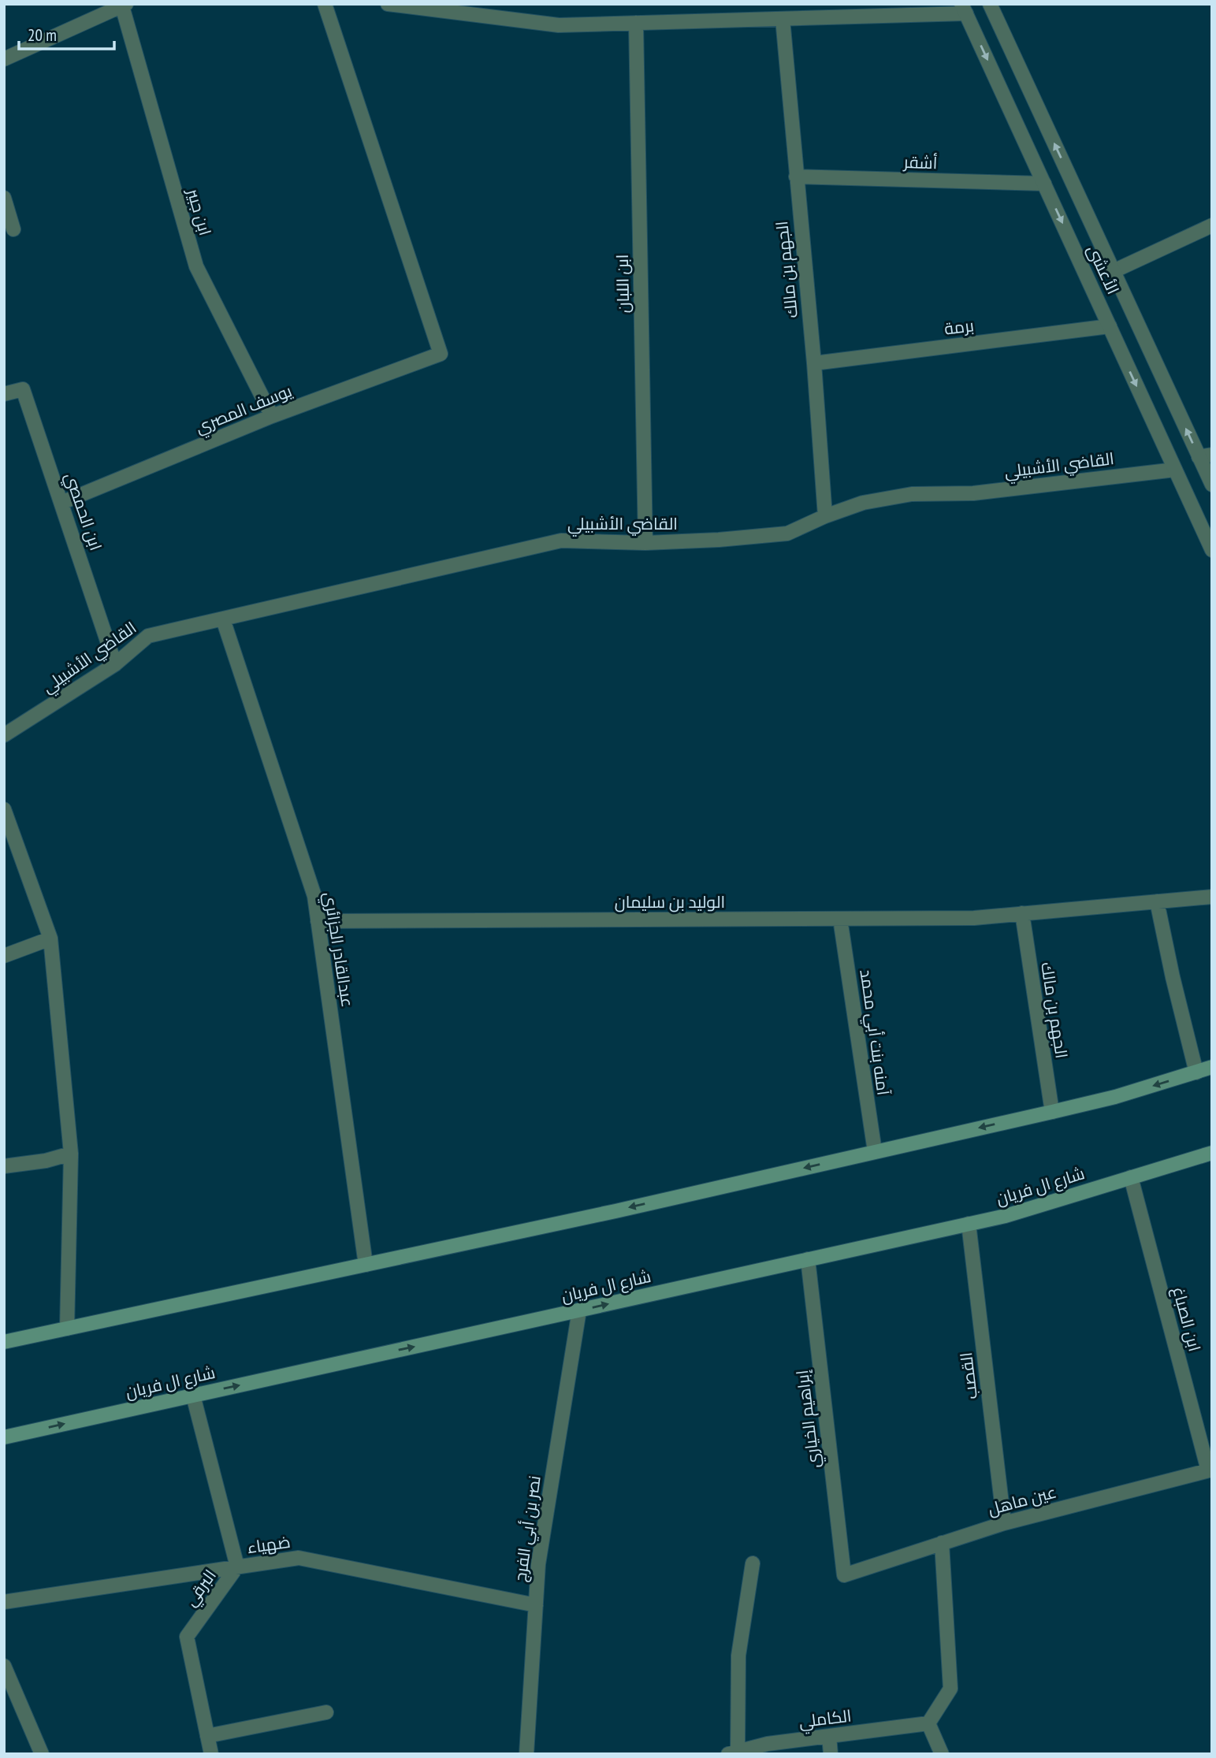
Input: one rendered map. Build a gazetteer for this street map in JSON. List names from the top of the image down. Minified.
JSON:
{"streets":{"main road":["شارع ال فريان"],"street":["أشقر","ابن جبير","الجهم بن مالك","الأعشى","ابن اللبان","برمة","يوسف المصري","القاضي الأشبيلي","ابن الحمصي","الوليد بن سليمان","عبدالقادر الجزائري","آمنه بنت أبي محمد","ابن الصباغ","القصب","إبراهيم الخياري","عين ماهل","نصر بن أبي الفرج","ضهياء","البرقي","الكاملي"]},"crossings":[["أشقر","الجهم بن مالك"],["أشقر","الأعشى"],["ابن جبير","يوسف المصري"],["الجهم بن مالك","برمة"],["الجهم بن مالك","القاضي الأشبيلي"],["الجهم بن مالك","الوليد بن سليمان"],["الأعشى","برمة"],["الأعشى","القاضي الأشبيلي"],["ابن اللبان","القاضي الأشبيلي"],["يوسف المصري","ابن الحمصي"],["القاضي الأشبيلي","ابن الحمصي"],["القاضي الأشبيلي","عبدالقادر الجزائري"],["الوليد بن سليمان","عبدالقادر الجزائري"],["الوليد بن سليمان","آمنه بنت أبي محمد"],["شارع ال فريان","ابن الصباغ"],["شارع ال فريان","القصب"],["شارع ال فريان","إبراهيم الخياري"],["شارع ال فريان","نصر بن أبي الفرج"],["شارع ال فريان","البرقي"],["ابن الصباغ","عين ماهل"],["القصب","عين ماهل"],["إبراهيم الخياري","عين ماهل"],["نصر بن أبي الفرج","ضهياء"],["ضهياء","البرقي"]],"scale_bar":"20 m"}
